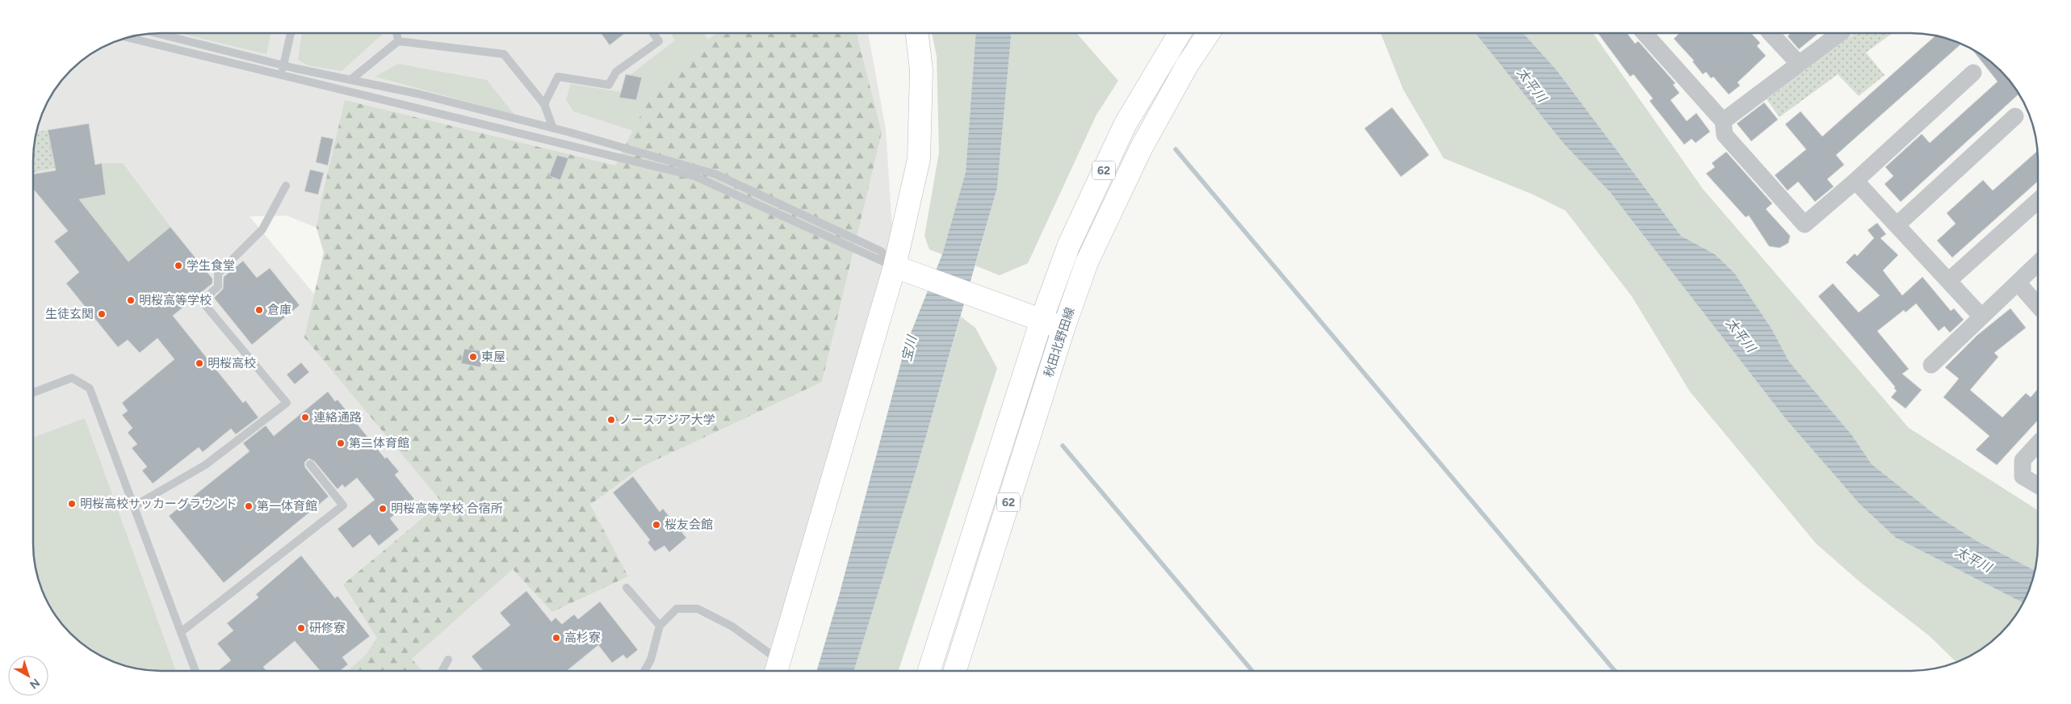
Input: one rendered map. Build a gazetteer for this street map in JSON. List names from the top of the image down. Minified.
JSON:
{"streets":{"main road":["62","秋田北野田線"]},"water":["太平川","宝川"],"places":["学生食堂","明桜高等学校","倉庫","生徒玄関","東屋","明桜高校","連絡通路","ノースアジア大学","第二体育館","明桜高校サッカーグラウンド","第一体育館","明桜高等学校 合宿所","桜友会館","研修寮","高杉寮"],"north":"bottom right"}
